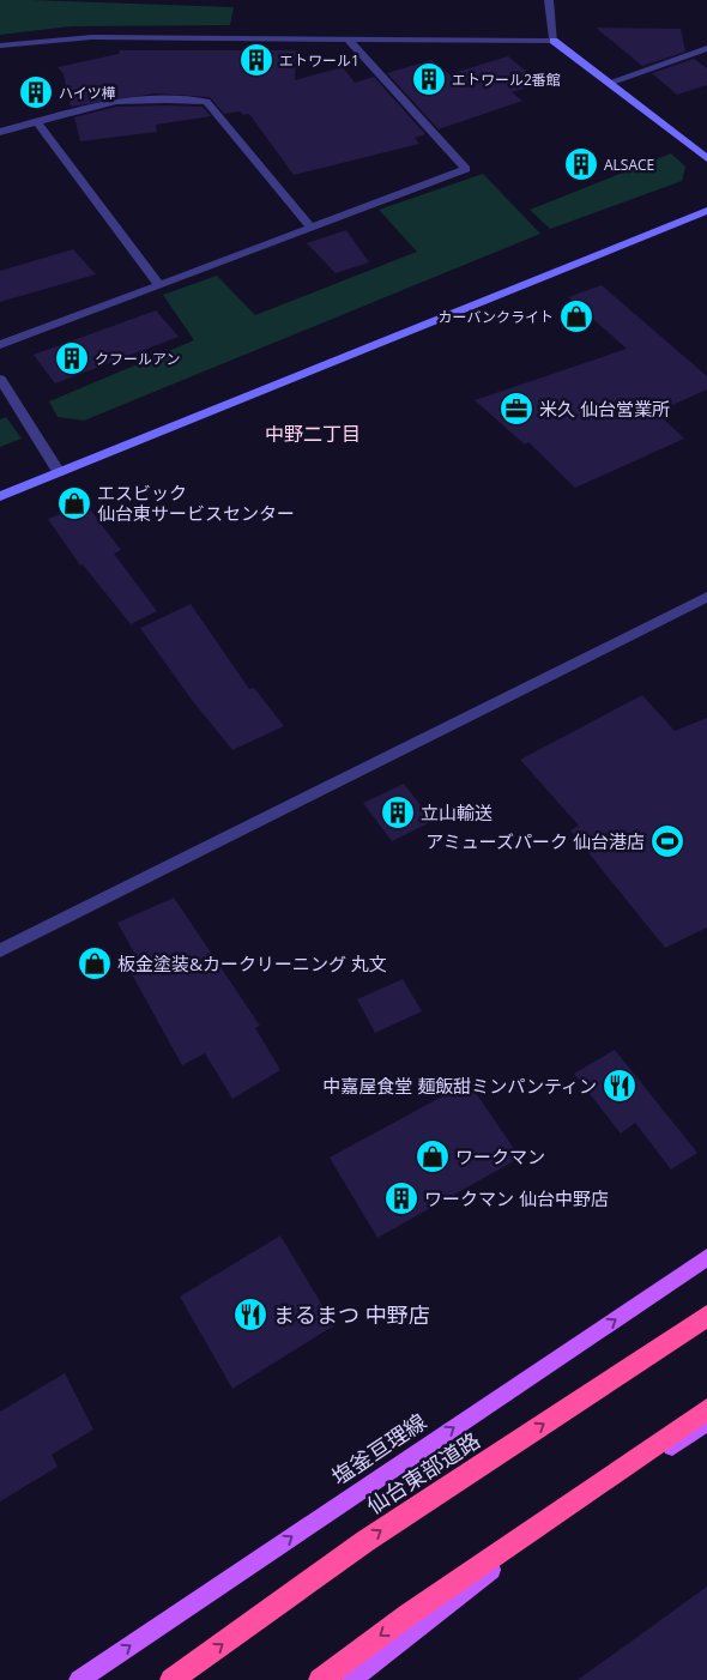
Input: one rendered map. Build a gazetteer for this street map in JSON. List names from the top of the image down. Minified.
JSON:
{"streets":{"highway":["仙台東部道路"],"main road":["塩釜亘理線"]},"one_way":["塩釜亘理線"],"districts":["中野二丁目"],"places":{"building":["エトワール1","エトワール2番館","ハイツ樺","ALSACE","クフールアン","立山輸送","ワークマン 仙台中野店"],"shop":["カーバンクライト","エスビック 仙台東サービスセンター","板金塗装&カークリーニング 丸文","ワークマン"],"office":["米久 仙台営業所"],"sports":["アミューズパーク 仙台港店"],"restaurant":["中嘉屋食堂 麺飯甜ミンパンティン","まるまつ 中野店"]}}
